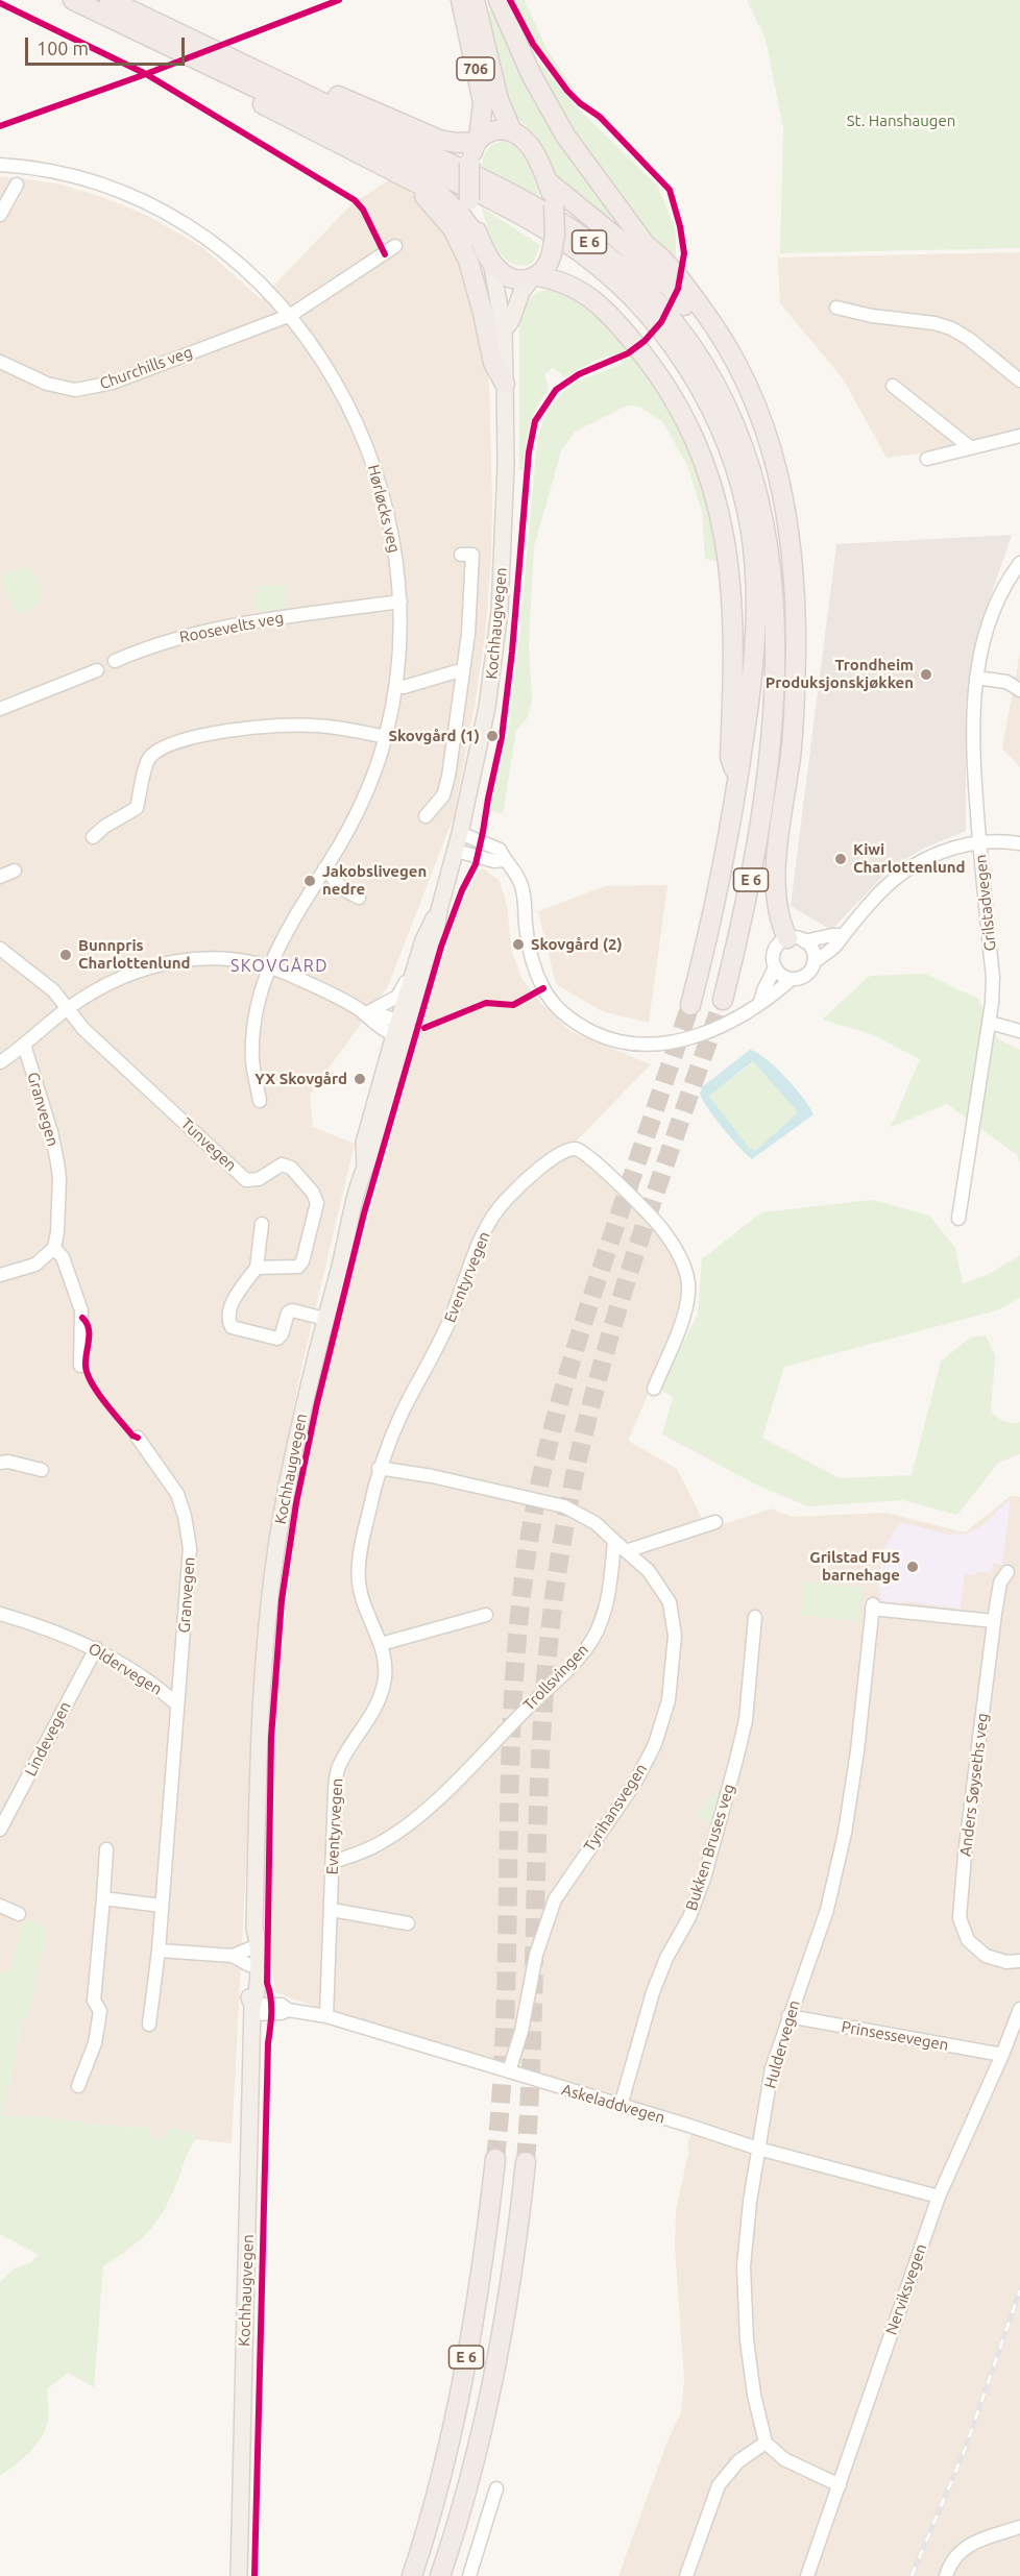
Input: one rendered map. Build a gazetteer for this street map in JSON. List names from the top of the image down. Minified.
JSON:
{"streets":{"highway":["706","E 6"],"main road":["Kochhaugvegen"],"street":["Churchills veg","Hørløcks veg","Roosevelts veg","Grilstadvegen","Granvegen","Tunvegen","Eventyrvegen","Oldervegen","Trollsvingen","Lindevegen","Anders Søyseths veg","Tyrihansvegen","Bukken Bruses veg","Prinsessevegen","Huldervegen","Askeladdvegen","Nerviksvegen"]},"crossings":[["706","E 6"],["706","Kochhaugvegen"],["E 6","Kochhaugvegen"],["E 6","Grilstadvegen"],["Churchills veg","Hørløcks veg"],["Hørløcks veg","Roosevelts veg"],["Kochhaugvegen","Askeladdvegen"],["Granvegen","Oldervegen"],["Eventyrvegen","Trollsvingen"],["Eventyrvegen","Askeladdvegen"],["Oldervegen","Lindevegen"],["Trollsvingen","Tyrihansvegen"],["Anders Søyseths veg","Huldervegen"],["Tyrihansvegen","Askeladdvegen"],["Bukken Bruses veg","Askeladdvegen"],["Prinsessevegen","Huldervegen"],["Prinsessevegen","Nerviksvegen"],["Huldervegen","Askeladdvegen"],["Askeladdvegen","Nerviksvegen"]],"districts":["SKOVGÅRD"],"parks":["St. Hanshaugen"],"places":["Trondheim Produksjonskjøkken","Skovgård (1)","Kiwi Charlottenlund","Jakobslivegen nedre","Skovgård (2)","Bunnpris Charlottenlund","YX Skovgård","Grilstad FUS barnehage"],"scale_bar":"100 m"}
